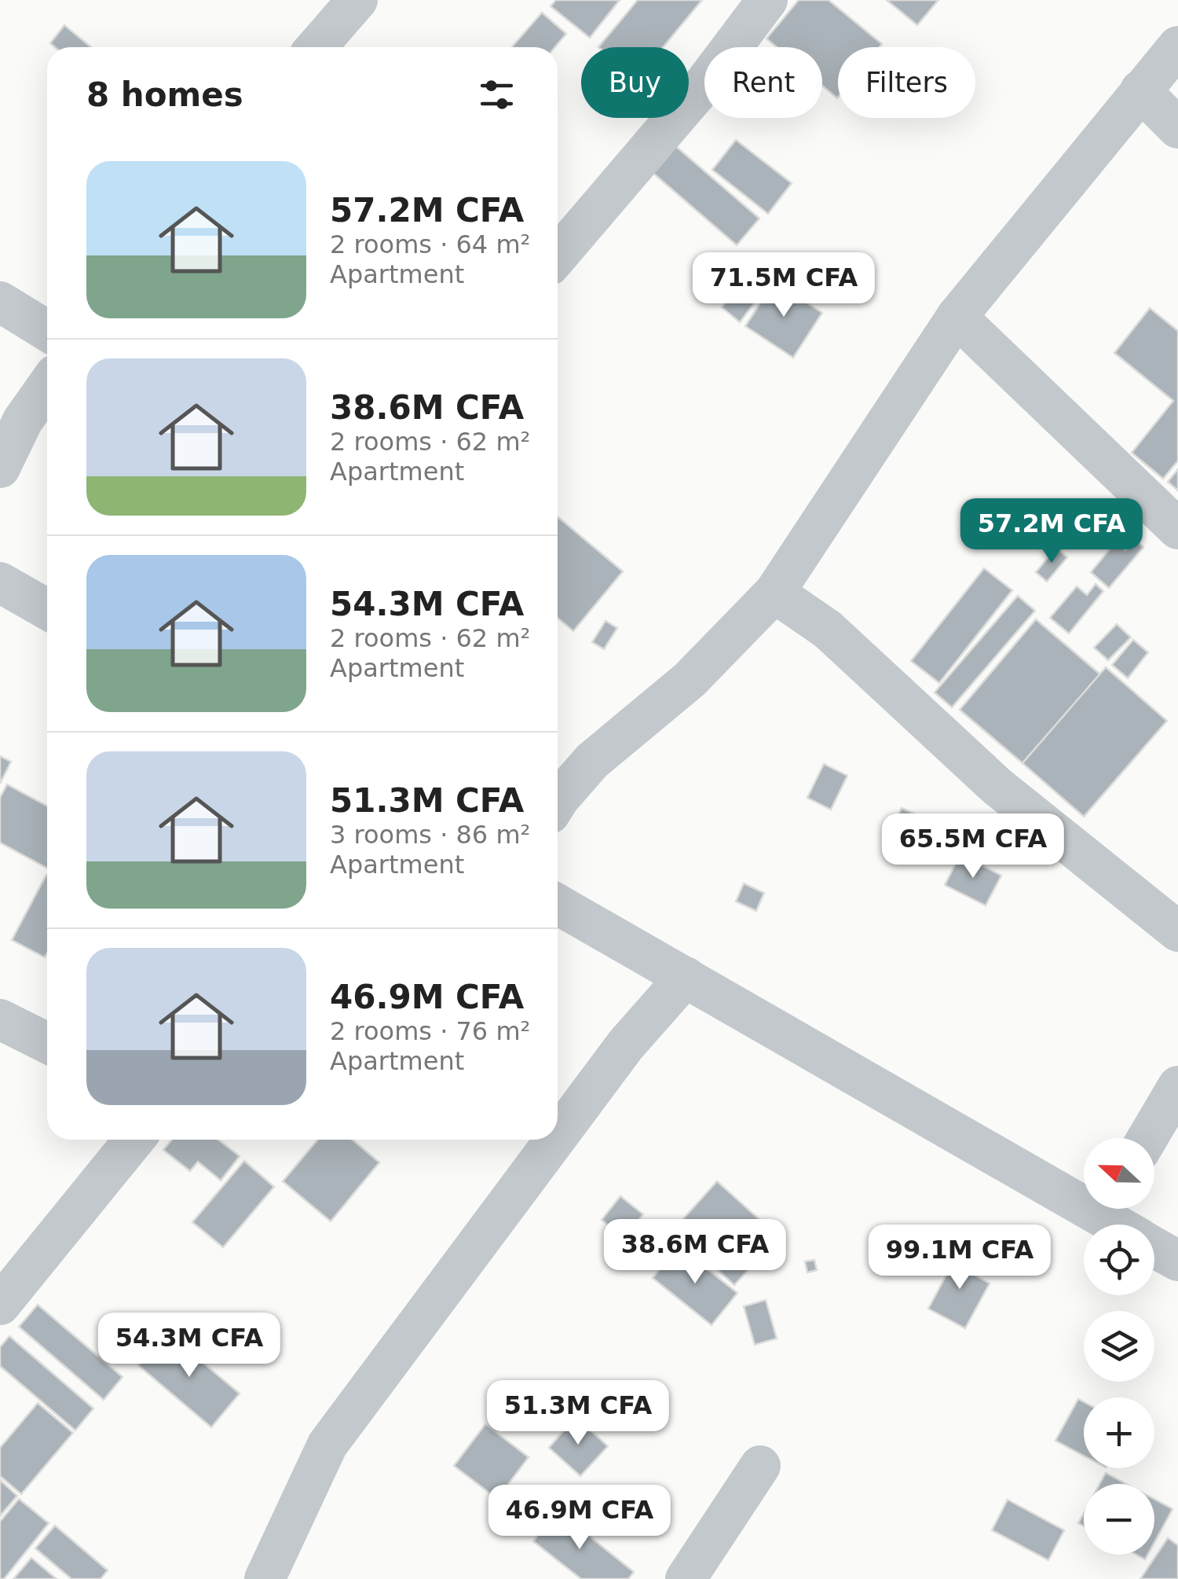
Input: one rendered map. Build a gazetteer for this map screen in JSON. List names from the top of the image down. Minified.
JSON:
{"north":"left","page":{"chip":["Buy","Rent","Filters"],"heading":"8 homes","list":[{"name":"57.2M CFA","note":"2 rooms · 64 m² · Apartment"},{"name":"38.6M CFA","note":"2 rooms · 62 m² · Apartment"},{"name":"54.3M CFA","note":"2 rooms · 62 m² · Apartment"},{"name":"51.3M CFA","note":"3 rooms · 86 m² · Apartment"},{"name":"46.9M CFA","note":"2 rooms · 76 m² · Apartment"}],"price":["71.5M CFA","57.2M CFA","65.5M CFA","38.6M CFA","99.1M CFA","54.3M CFA","51.3M CFA","46.9M CFA"],"map_buttons":["+","−"]}}
